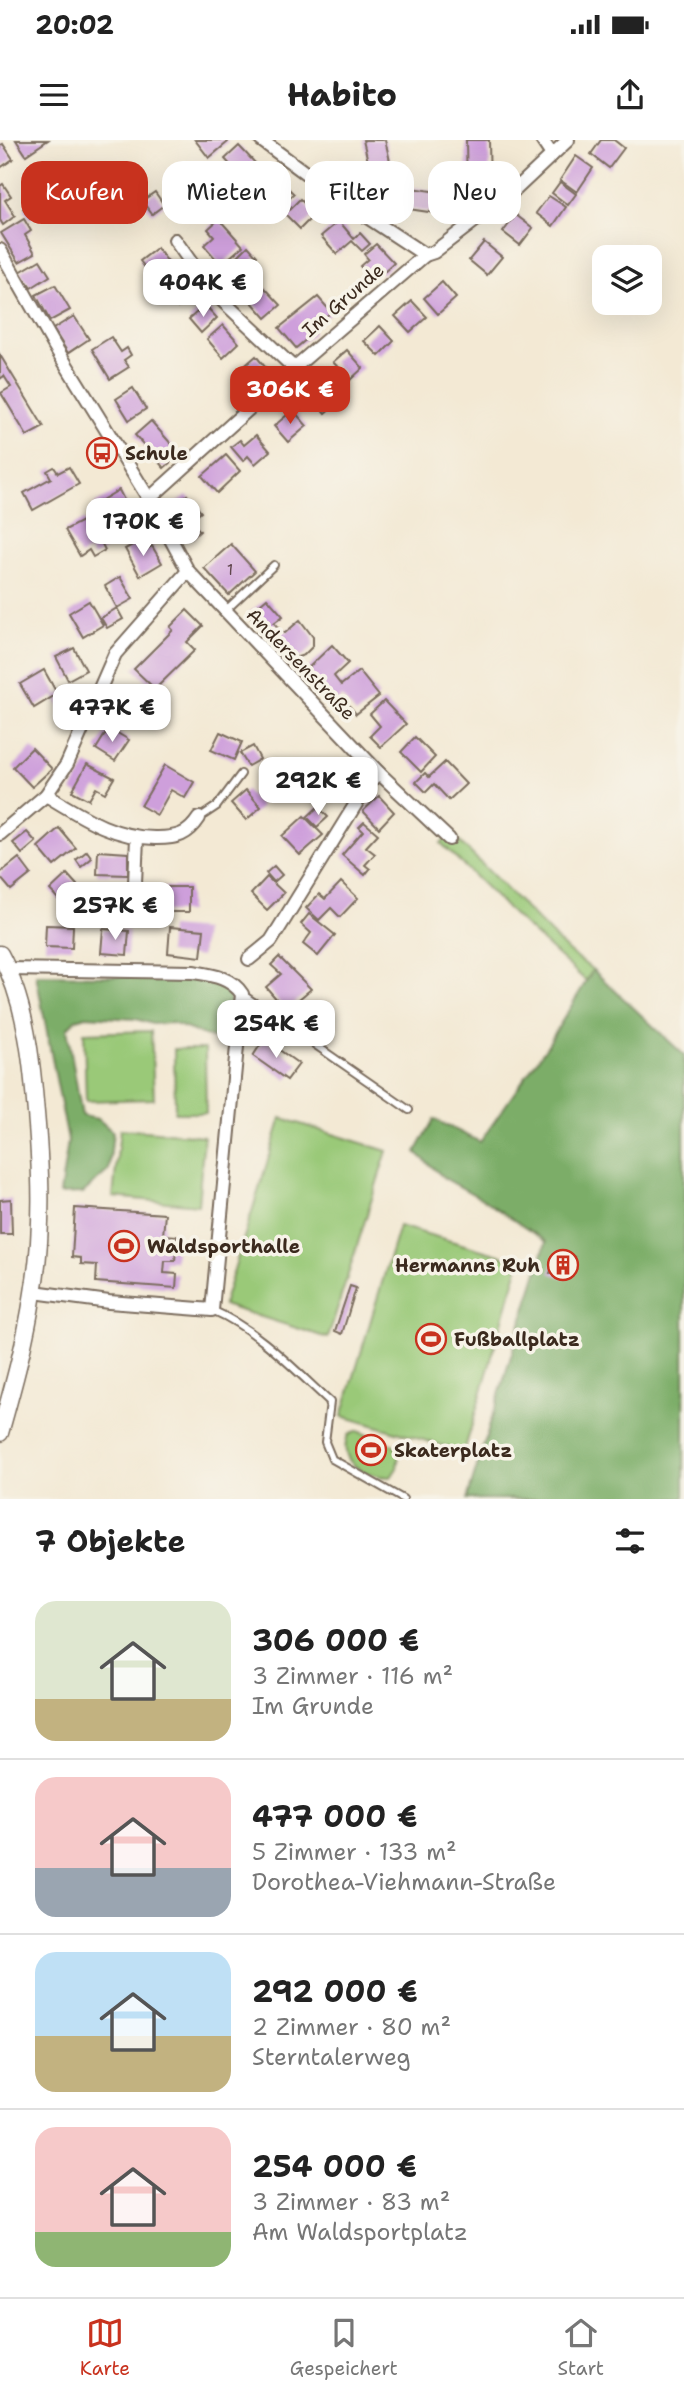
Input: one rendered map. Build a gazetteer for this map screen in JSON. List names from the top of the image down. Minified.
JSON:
{"streets":{"street":["Im Grunde","Andersenstraße"]},"crossings":[["Im Grunde","Andersenstraße"]],"places":{"bus stop":["Schule"],"sports":["Waldsporthalle","Fußballplatz","Skaterplatz"],"building":["Hermanns Ruh"]},"house_numbers":["1"],"page":{"status":"20:02","header":"Habito","chip":["Kaufen","Mieten","Filter","Neu"],"price":["404K €","306K €","170K €","477K €","292K €","257K €","254K €"],"heading":"7 Objekte","list":[{"name":"306 000 €","note":"3 Zimmer · 116 m² · Im Grunde"},{"name":"477 000 €","note":"5 Zimmer · 133 m² · Dorothea-Viehmann-Straße"},{"name":"292 000 €","note":"2 Zimmer · 80 m² · Sterntalerweg"},{"name":"254 000 €","note":"3 Zimmer · 83 m² · Am Waldsportplatz"}],"tabs":["Karte","Gespeichert","Start"]}}
